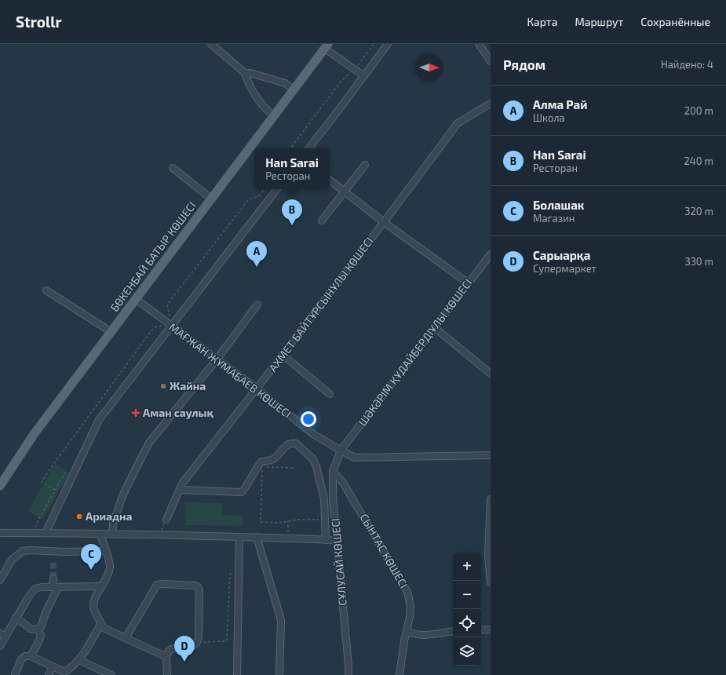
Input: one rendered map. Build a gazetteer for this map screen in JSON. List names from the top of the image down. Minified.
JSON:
{"streets":{"main road":["БӨКЕНБАЙ БАТЫР КӨШЕСІ"],"street":["АХМЕТ БАЙТҰРСЫНҰЛЫ КӨШЕСІ","ШӘКӘРІМ ҚҰДАЙБЕРДІҰЛЫ КӨШЕСІ","МАҒЖАН ЖҰМАБАЕВ КӨШЕСІ","СЫНТАС КӨШЕСІ","СҰЛУСАЙ КӨШЕСІ"]},"crossings":[["БӨКЕНБАЙ БАТЫР КӨШЕСІ","МАҒЖАН ЖҰМАБАЕВ КӨШЕСІ"],["АХМЕТ БАЙТҰРСЫНҰЛЫ КӨШЕСІ","МАҒЖАН ЖҰМАБАЕВ КӨШЕСІ"],["ШӘКӘРІМ ҚҰДАЙБЕРДІҰЛЫ КӨШЕСІ","МАҒЖАН ЖҰМАБАЕВ КӨШЕСІ"],["ШӘКӘРІМ ҚҰДАЙБЕРДІҰЛЫ КӨШЕСІ","СҰЛУСАЙ КӨШЕСІ"],["МАҒЖАН ЖҰМАБАЕВ КӨШЕСІ","СҰЛУСАЙ КӨШЕСІ"],["СЫНТАС КӨШЕСІ","СҰЛУСАЙ КӨШЕСІ"]],"places":{"other":["Жайна","Ариадна"],"health":["Аман саулық"]},"north":"right","page":{"header":"Strollr","nav":["Карта","Маршрут","Сохранённые"],"heading":["Рядом","Найдено: 4"],"list":[{"mark":"A","name":"Алма Рай","note":"Школа","value":"200 m"},{"mark":"B","name":"Han Sarai","note":"Ресторан","value":"240 m"},{"mark":"C","name":"Болашак","note":"Магазин","value":"320 m"},{"mark":"D","name":"Сарыарқа","note":"Супермаркет","value":"330 m"}],"popup":["Han Sarai","Ресторан"],"pins":["B","A","C","D"],"map_buttons":["+","−"]}}
